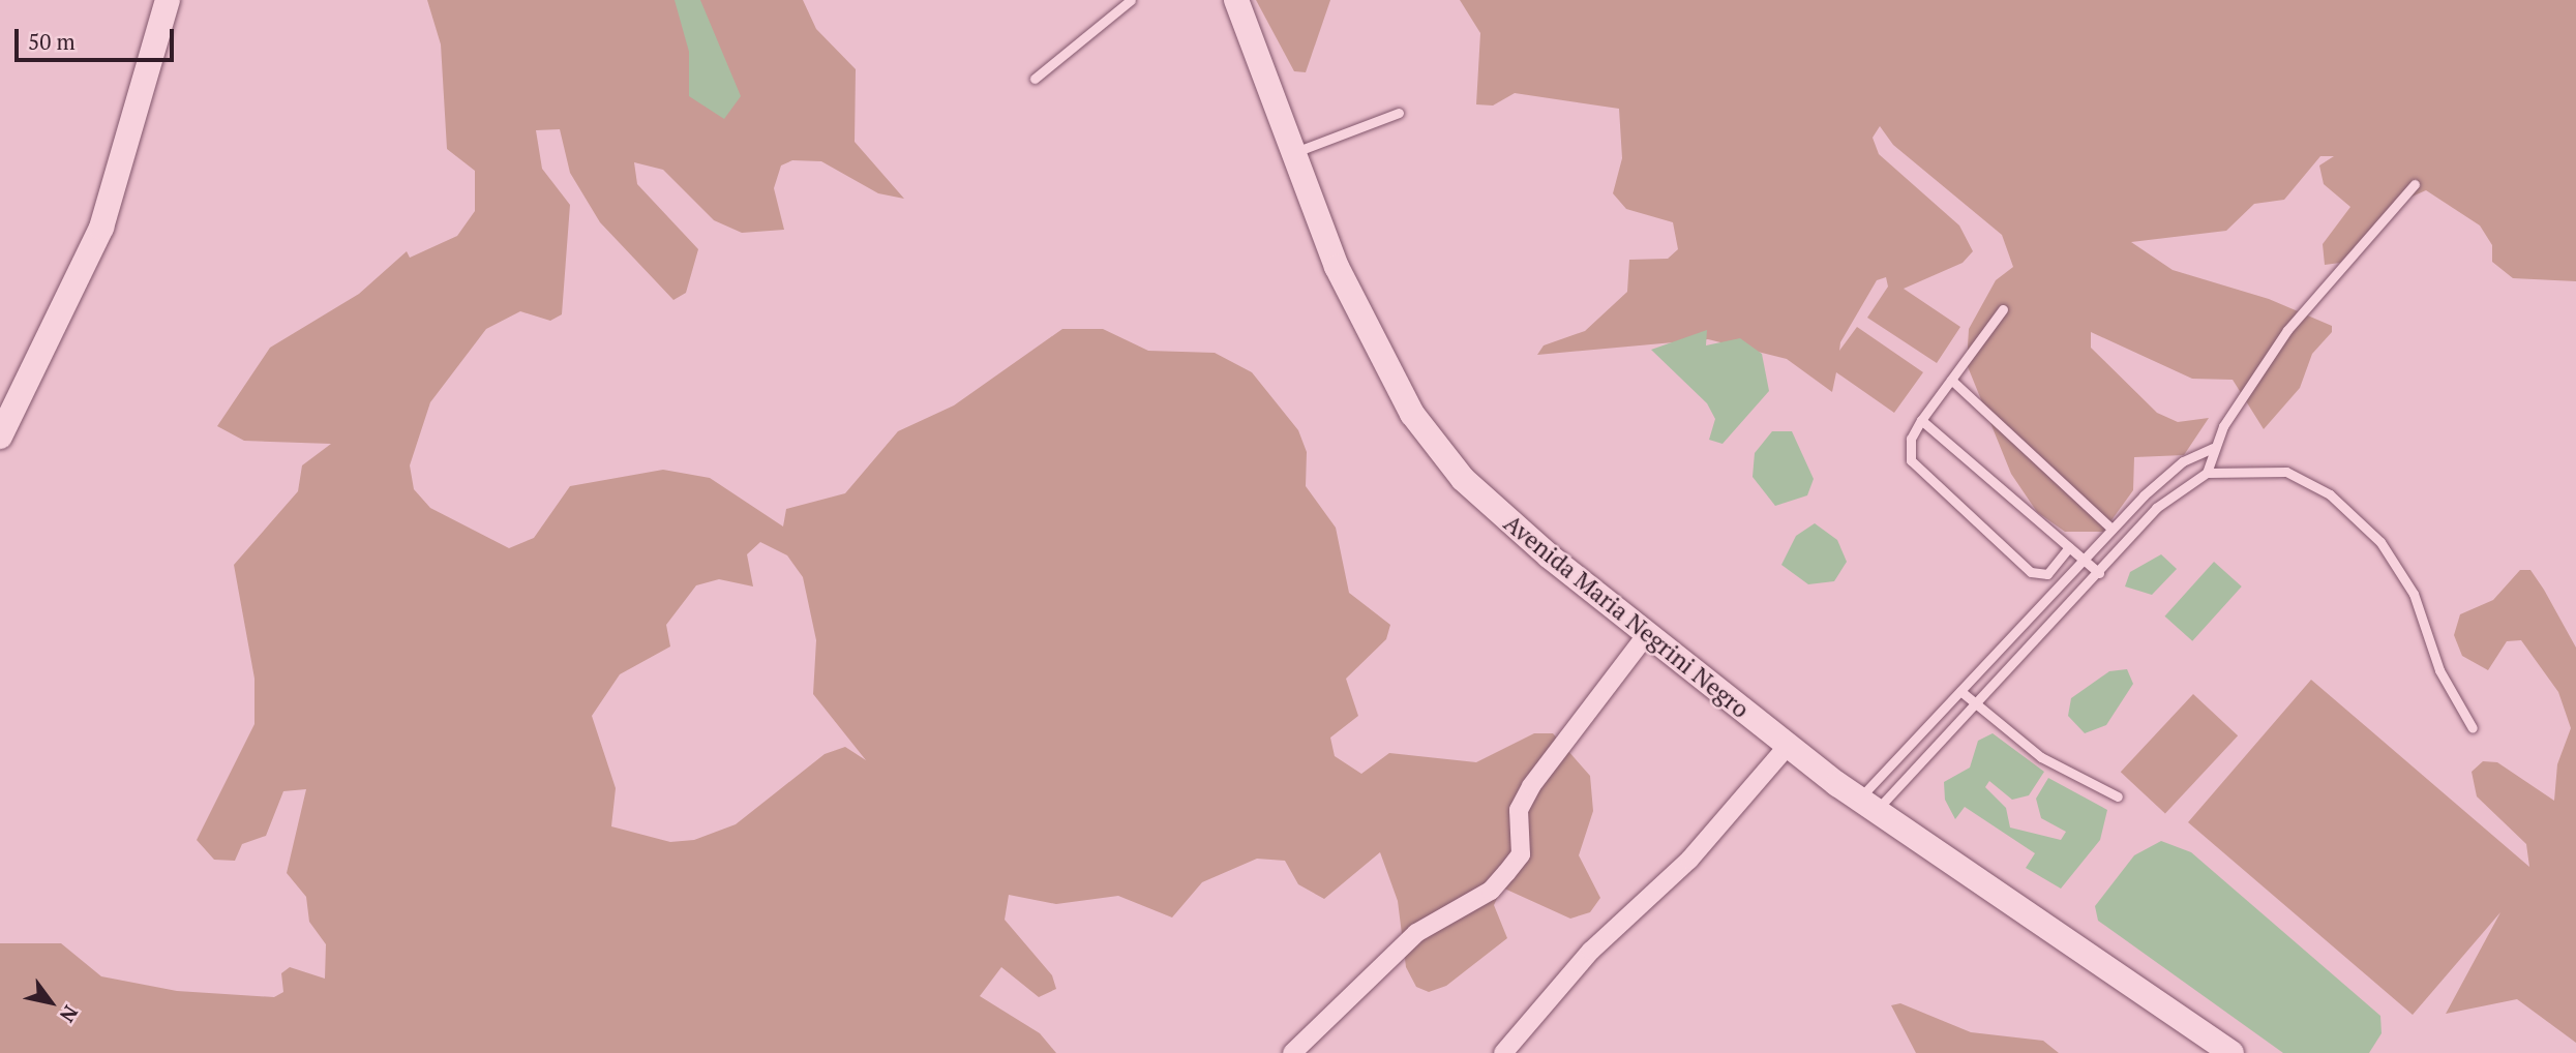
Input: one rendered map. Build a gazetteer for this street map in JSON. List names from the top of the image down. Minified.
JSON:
{"streets":{"street":["Avenida Maria Negrini Negro"]},"scale_bar":"50 m","north":"bottom right"}
